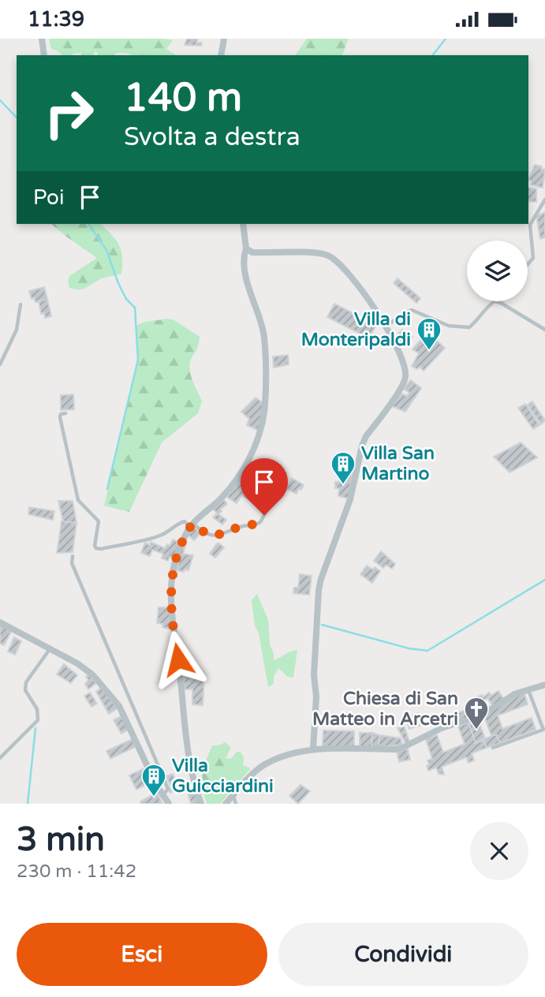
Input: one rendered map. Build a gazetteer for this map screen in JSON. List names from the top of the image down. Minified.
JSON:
{"places":{"building":["Villa di Monteripaldi","Villa San Martino","Villa Guicciardini"],"church":["Chiesa di San Matteo in Arcetri"]},"page":{"status":"11:39","turn":["140 m","Svolta a destra"],"then":"Poi","heading":["3 min","230 m · 11:42"],"buttons":["Esci","Condividi"]}}
